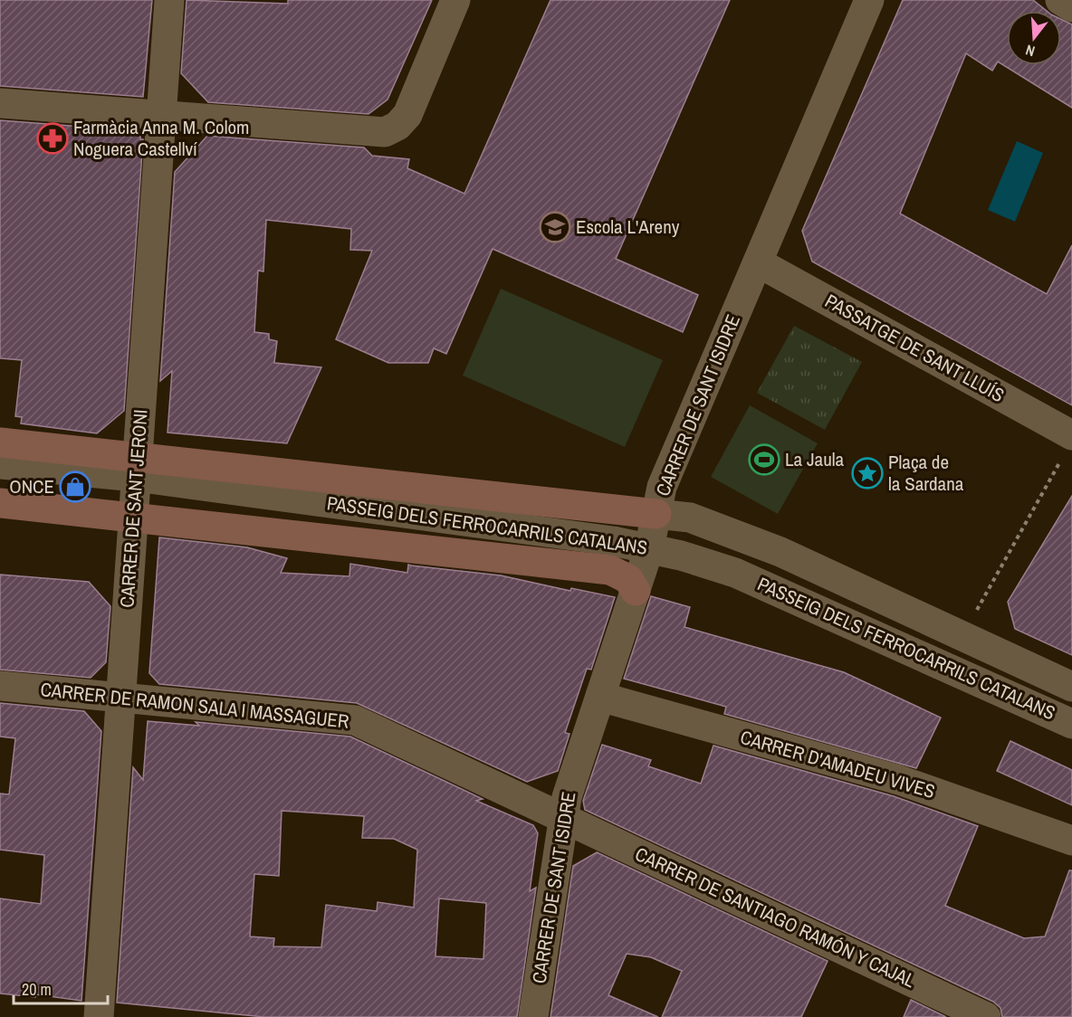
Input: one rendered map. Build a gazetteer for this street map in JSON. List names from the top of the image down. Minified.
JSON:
{"streets":{"street":["PASSATGE DE SANT LLUÍS","CARRER DE SANT ISIDRE","CARRER DE SANT JERONI","PASSEIG DELS FERROCARRILS CATALANS","CARRER DE RAMON SALA I MASSAGUER","CARRER D'AMADEU VIVES","CARRER DE SANTIAGO RAMÓN Y CAJAL"]},"crossings":[["PASSATGE DE SANT LLUÍS","CARRER DE SANT ISIDRE"],["CARRER DE SANT ISIDRE","PASSEIG DELS FERROCARRILS CATALANS"],["CARRER DE SANT ISIDRE","CARRER DE RAMON SALA I MASSAGUER"],["CARRER DE SANT ISIDRE","CARRER D'AMADEU VIVES"],["CARRER DE SANT ISIDRE","CARRER DE SANTIAGO RAMÓN Y CAJAL"],["CARRER DE SANT JERONI","PASSEIG DELS FERROCARRILS CATALANS"],["CARRER DE SANT JERONI","CARRER DE RAMON SALA I MASSAGUER"],["CARRER DE RAMON SALA I MASSAGUER","CARRER DE SANTIAGO RAMÓN Y CAJAL"]],"places":{"pharmacy":["Farmàcia Anna M. Colom Noguera Castellví"],"school or university":["Escola L'Areny"],"sports":["La Jaula"],"place":["Plaça de la Sardana"],"shop":["ONCE"]},"scale_bar":"20 m","north":"bottom"}
